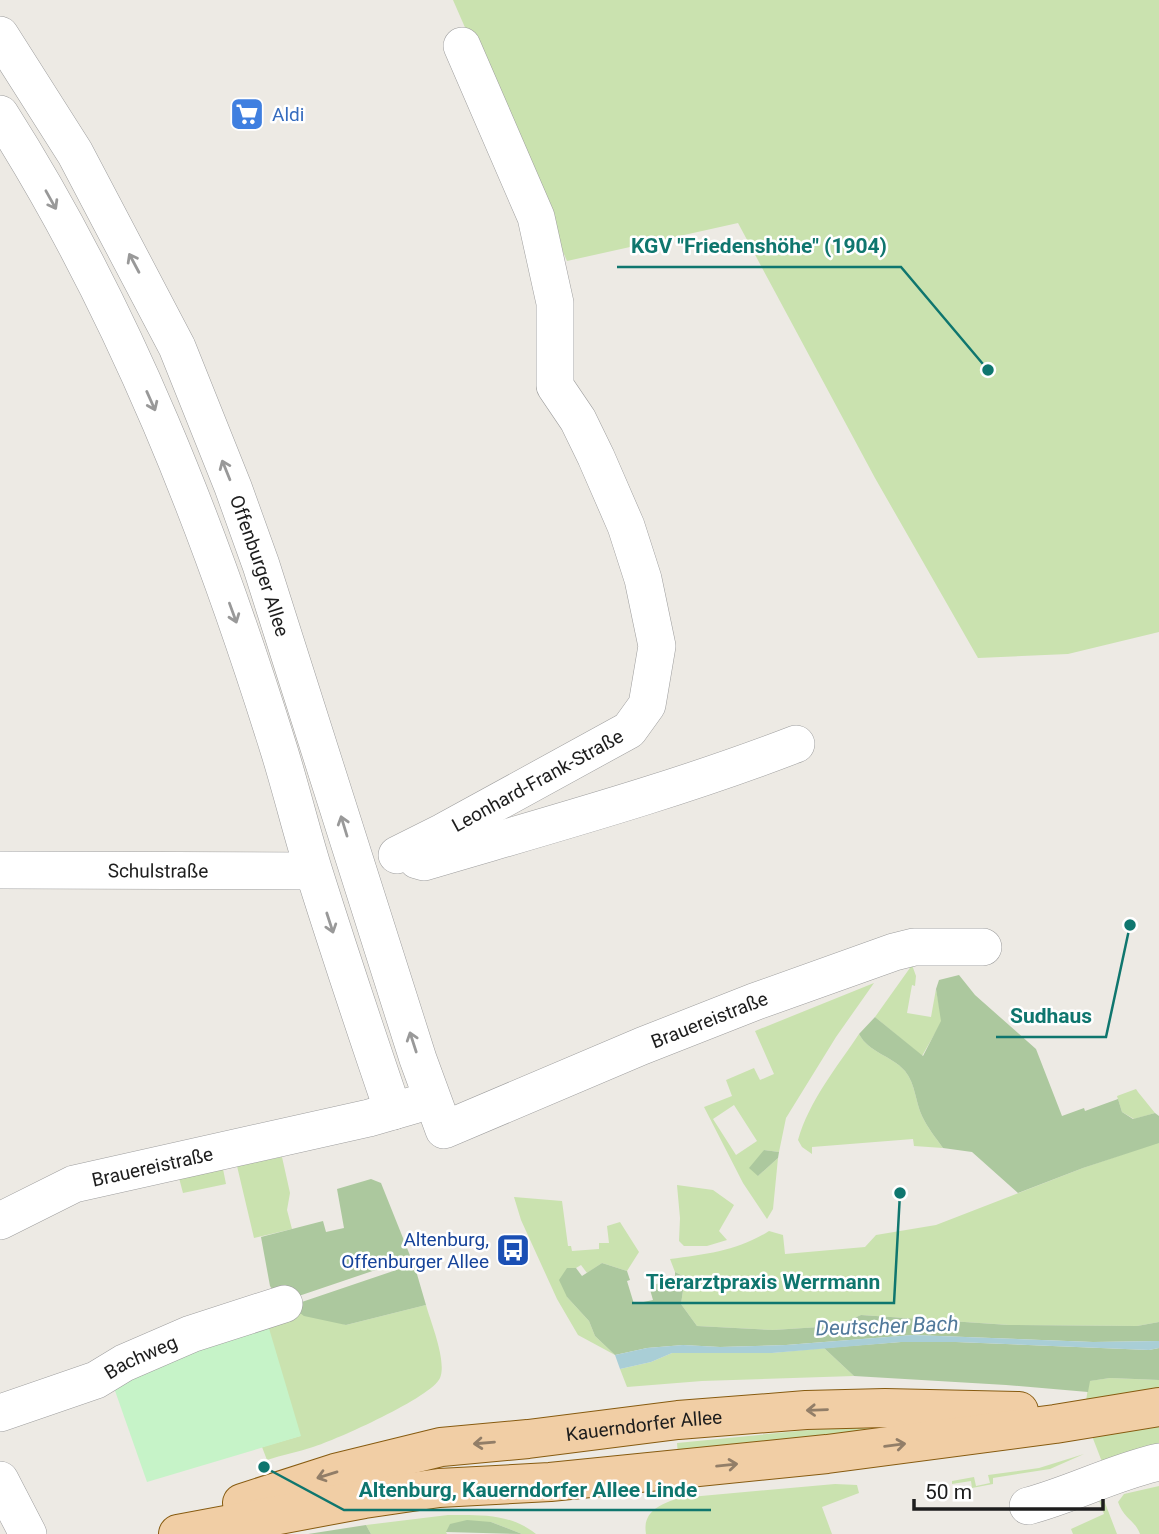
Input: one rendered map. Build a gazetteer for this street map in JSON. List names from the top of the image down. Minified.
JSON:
{"streets":{"main road":["Kauerndorfer Allee"],"street":["Offenburger Allee","Leonhard-Frank-Straße","Schulstraße","Brauereistraße","Bachweg"]},"crossings":[["Offenburger Allee","Leonhard-Frank-Straße"],["Offenburger Allee","Brauereistraße"]],"water":["Deutscher Bach"],"places":{"supermarket":["Aldi"],"other":["KGV \"Friedenshöhe\" (1904)","Sudhaus","Tierarztpraxis Werrmann","Altenburg, Kauerndorfer Allee Linde"],"bus stop":["Altenburg, Offenburger Allee"]},"scale_bar":"50 m"}
